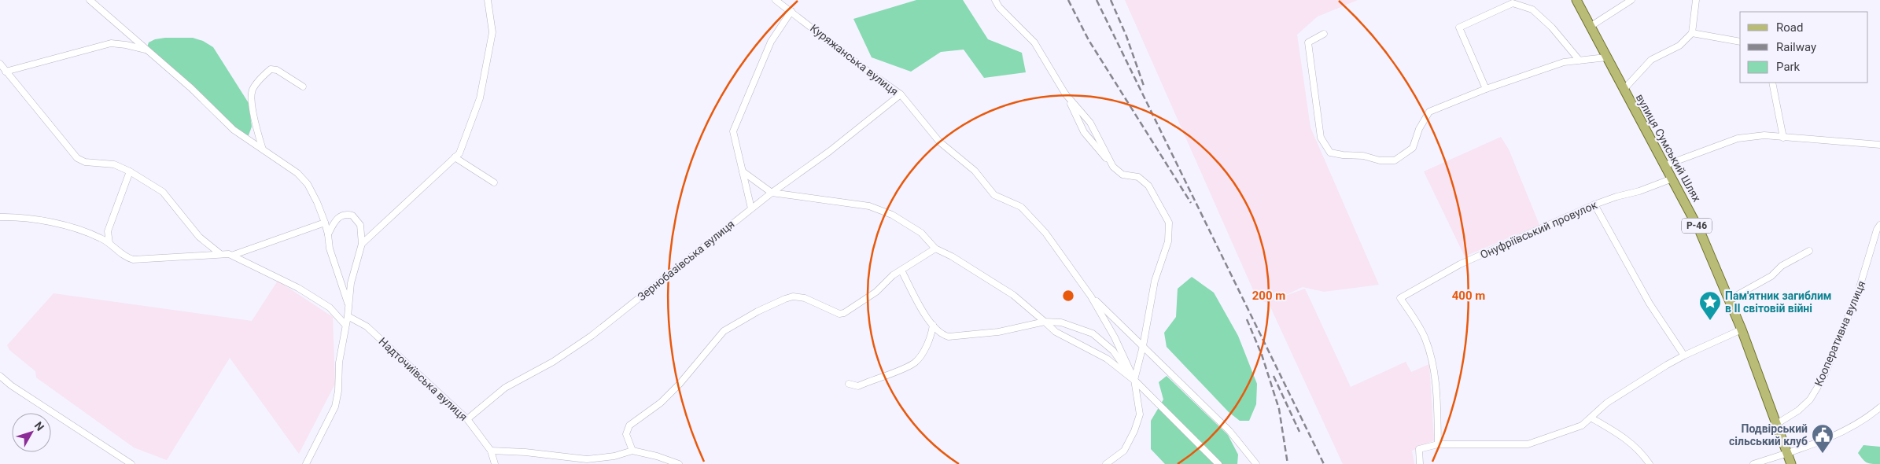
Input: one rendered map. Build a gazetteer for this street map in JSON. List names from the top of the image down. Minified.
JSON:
{"streets":{"main road":["вулиця Сумський Шлях","Р-46"],"street":["Куряжанська вулиця","Онуфріївський провулок","Зернобазівська вулиця","Кооперативна вулиця","Надточиївська вулиця"]},"crossings":[["Куряжанська вулиця","Зернобазівська вулиця"],["вулиця Сумський Шлях","Онуфріївський провулок"],["вулиця Сумський Шлях","Кооперативна вулиця"],["Зернобазівська вулиця","Надточиївська вулиця"]],"places":{"place":["Пам'ятник загиблим в II світовій війні"],"public building":["Подвірський сільський клуб"]},"legend":["Road","Railway","Park"],"north":"top right","rings":["200 m","400 m"]}
